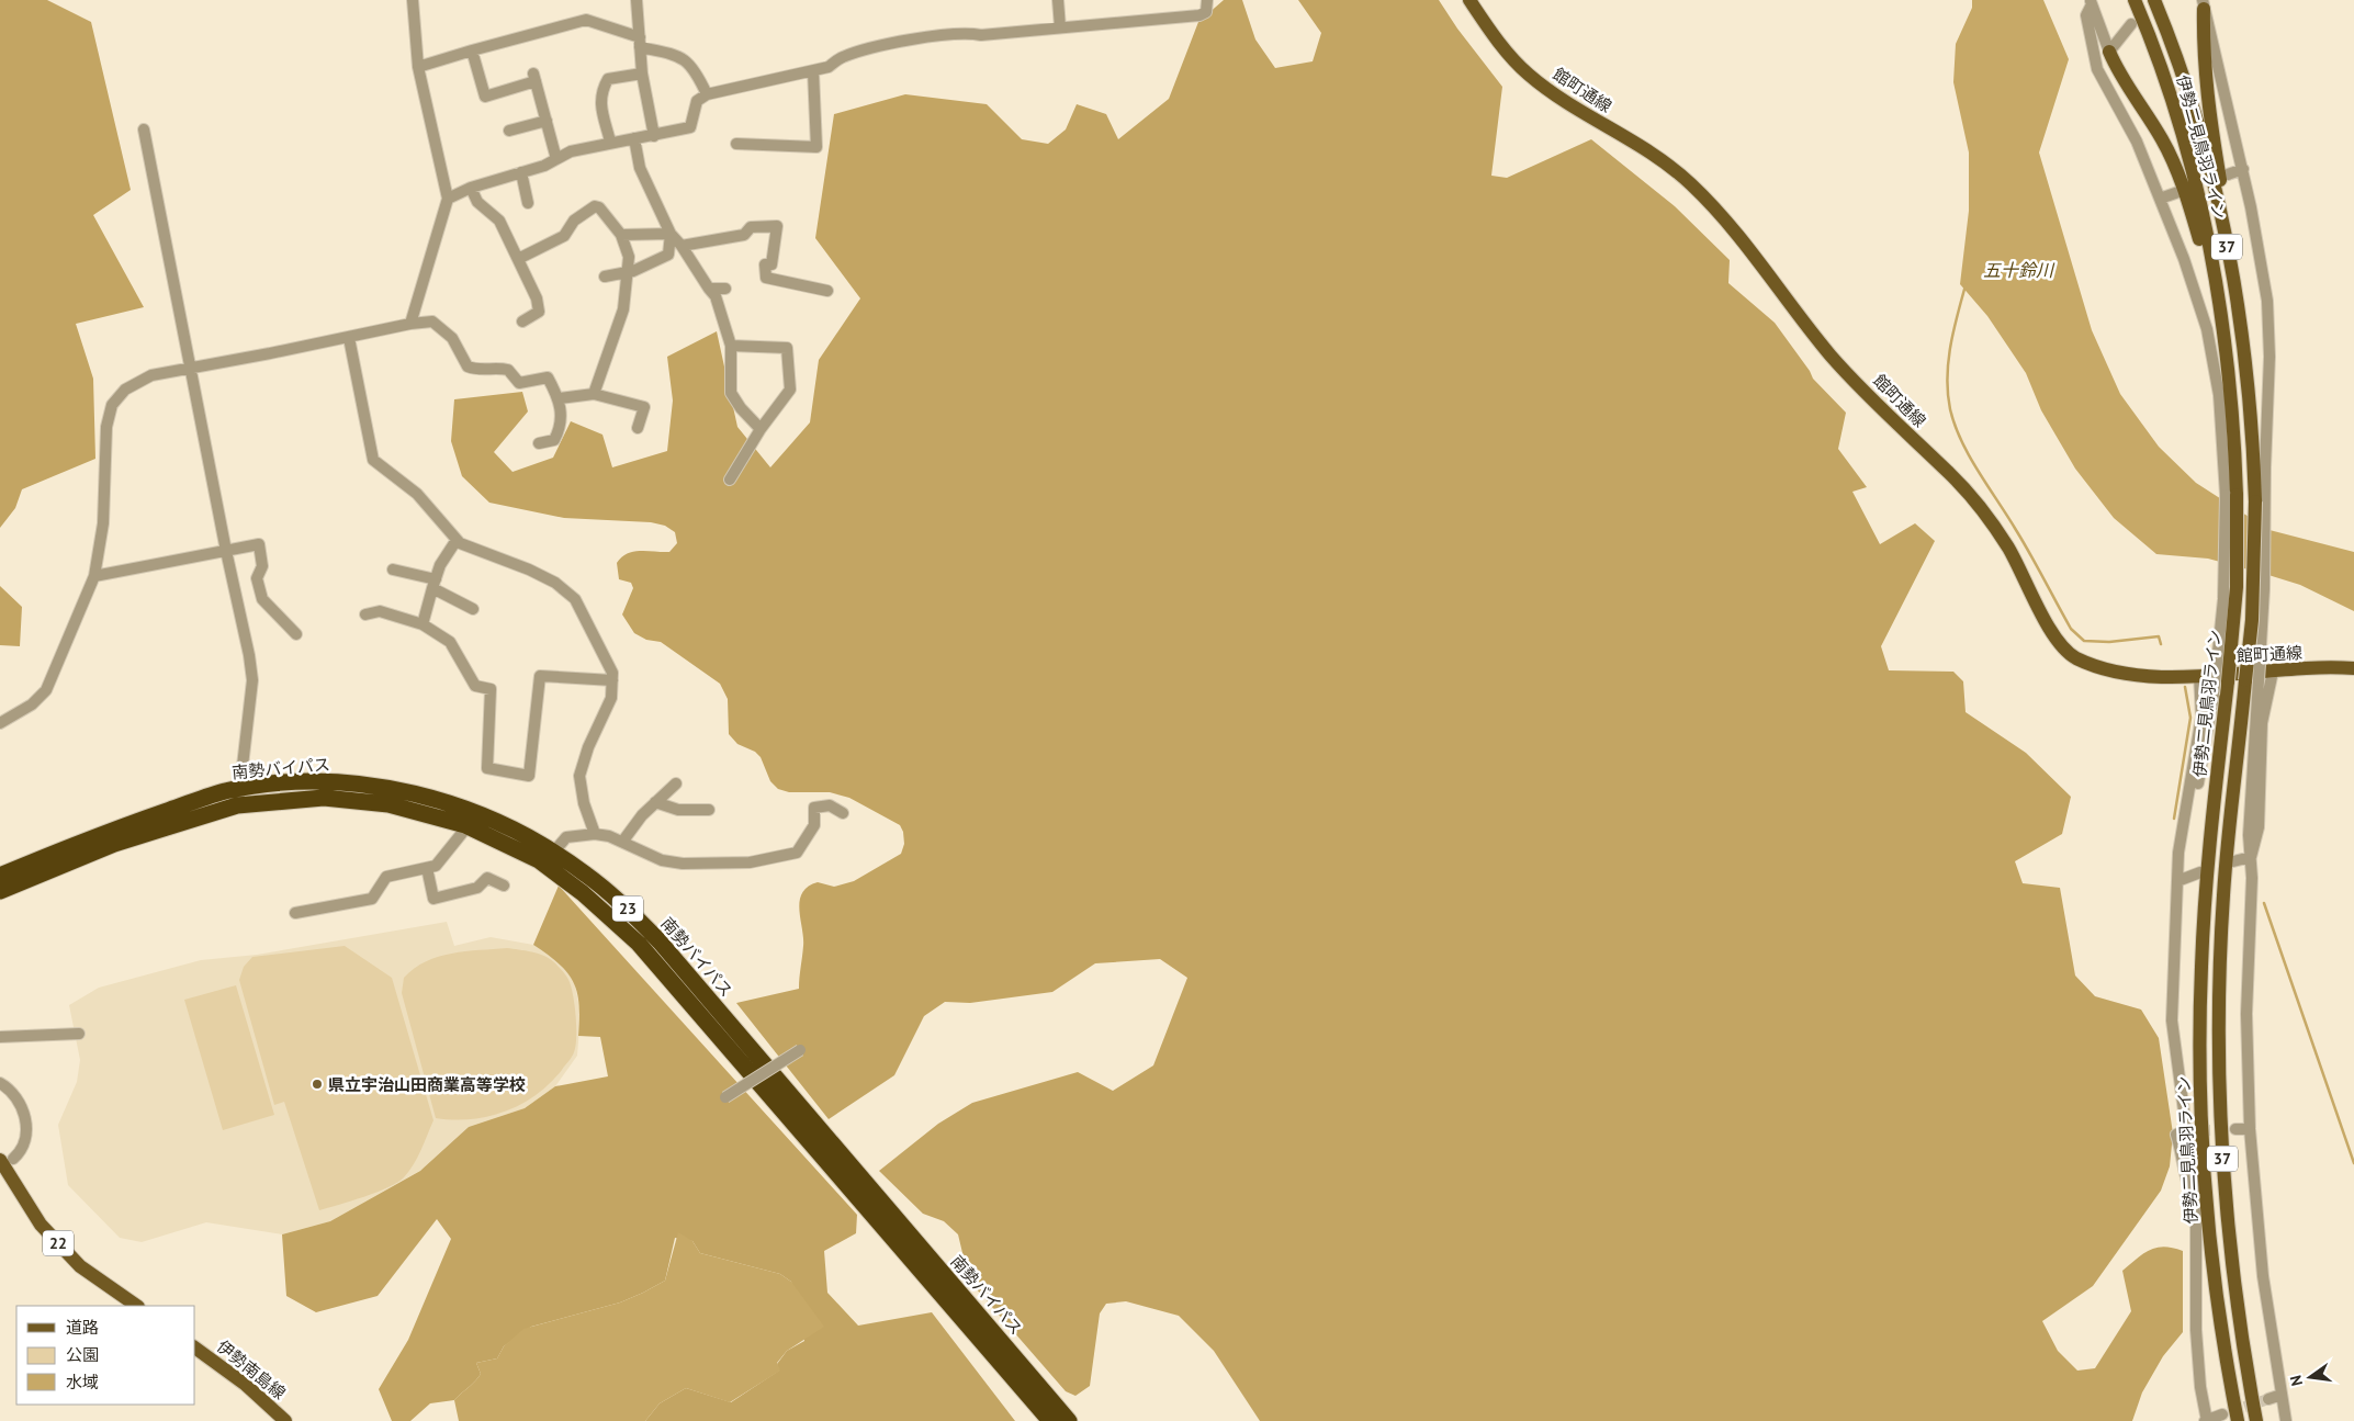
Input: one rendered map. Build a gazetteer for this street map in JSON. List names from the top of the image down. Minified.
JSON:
{"streets":{"highway":["南勢バイパス","23"],"main road":["館町通線","伊勢二見鳥羽ライン","37","22","伊勢南島線"]},"water":["五十鈴川"],"places":["県立宇治山田商業高等学校"],"legend":["道路","公園","水域"],"north":"left"}
